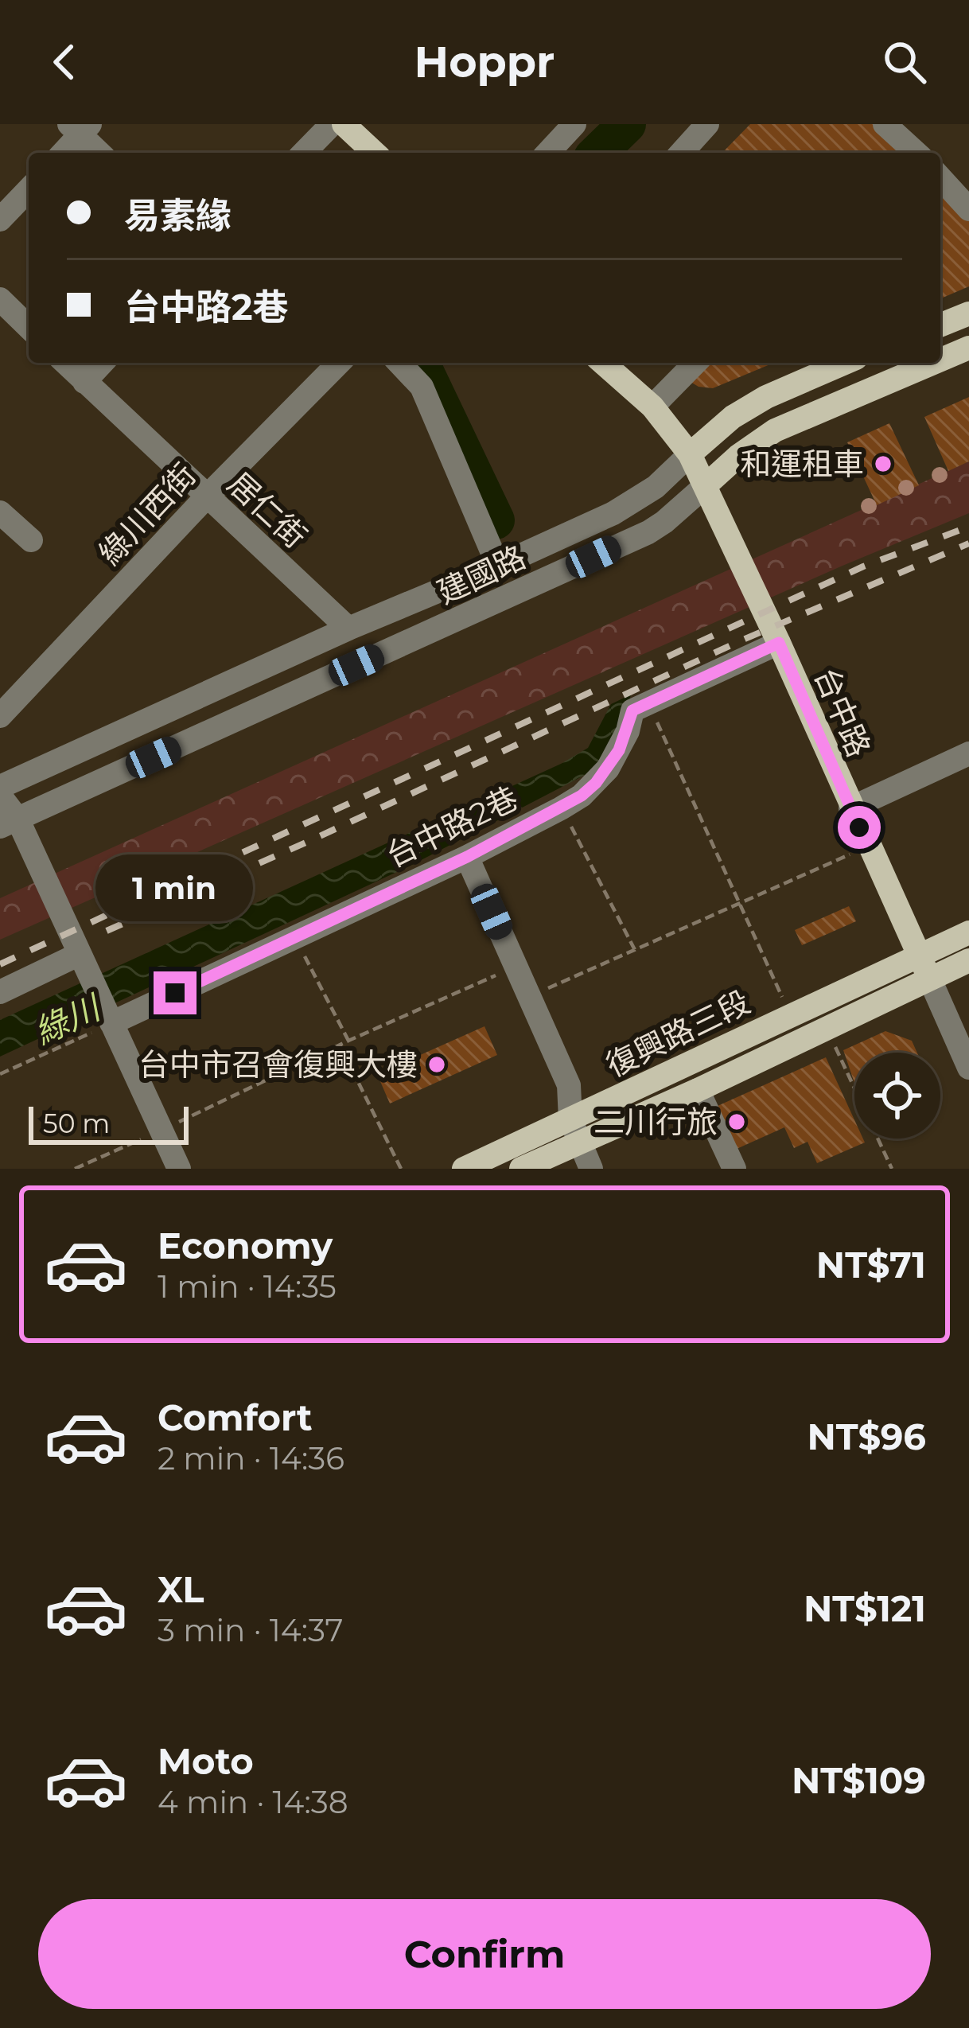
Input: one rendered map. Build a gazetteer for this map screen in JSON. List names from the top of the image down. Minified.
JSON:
{"streets":{"main road":["建國路","台中路","復興路三段"],"street":["居仁街","綠川西街","台中路2巷"]},"crossings":[["居仁街","綠川西街"],["居仁街","建國路"],["建國路","台中路"],["台中路","復興路三段"]],"water":["綠川"],"places":["和運租車","台中市召會復興大樓","二川行旅"],"scale_bar":"50 m","page":{"header":"Hoppr","banner":["易素緣","台中路2巷"],"bubble":"1 min","scale":"50 m","list":[{"name":"Economy","note":"1 min · 14:35","value":"NT$71"},{"name":"Comfort","note":"2 min · 14:36","value":"NT$96"},{"name":"XL","note":"3 min · 14:37","value":"NT$121"},{"name":"Moto","note":"4 min · 14:38","value":"NT$109"}],"buttons":"Confirm"}}
